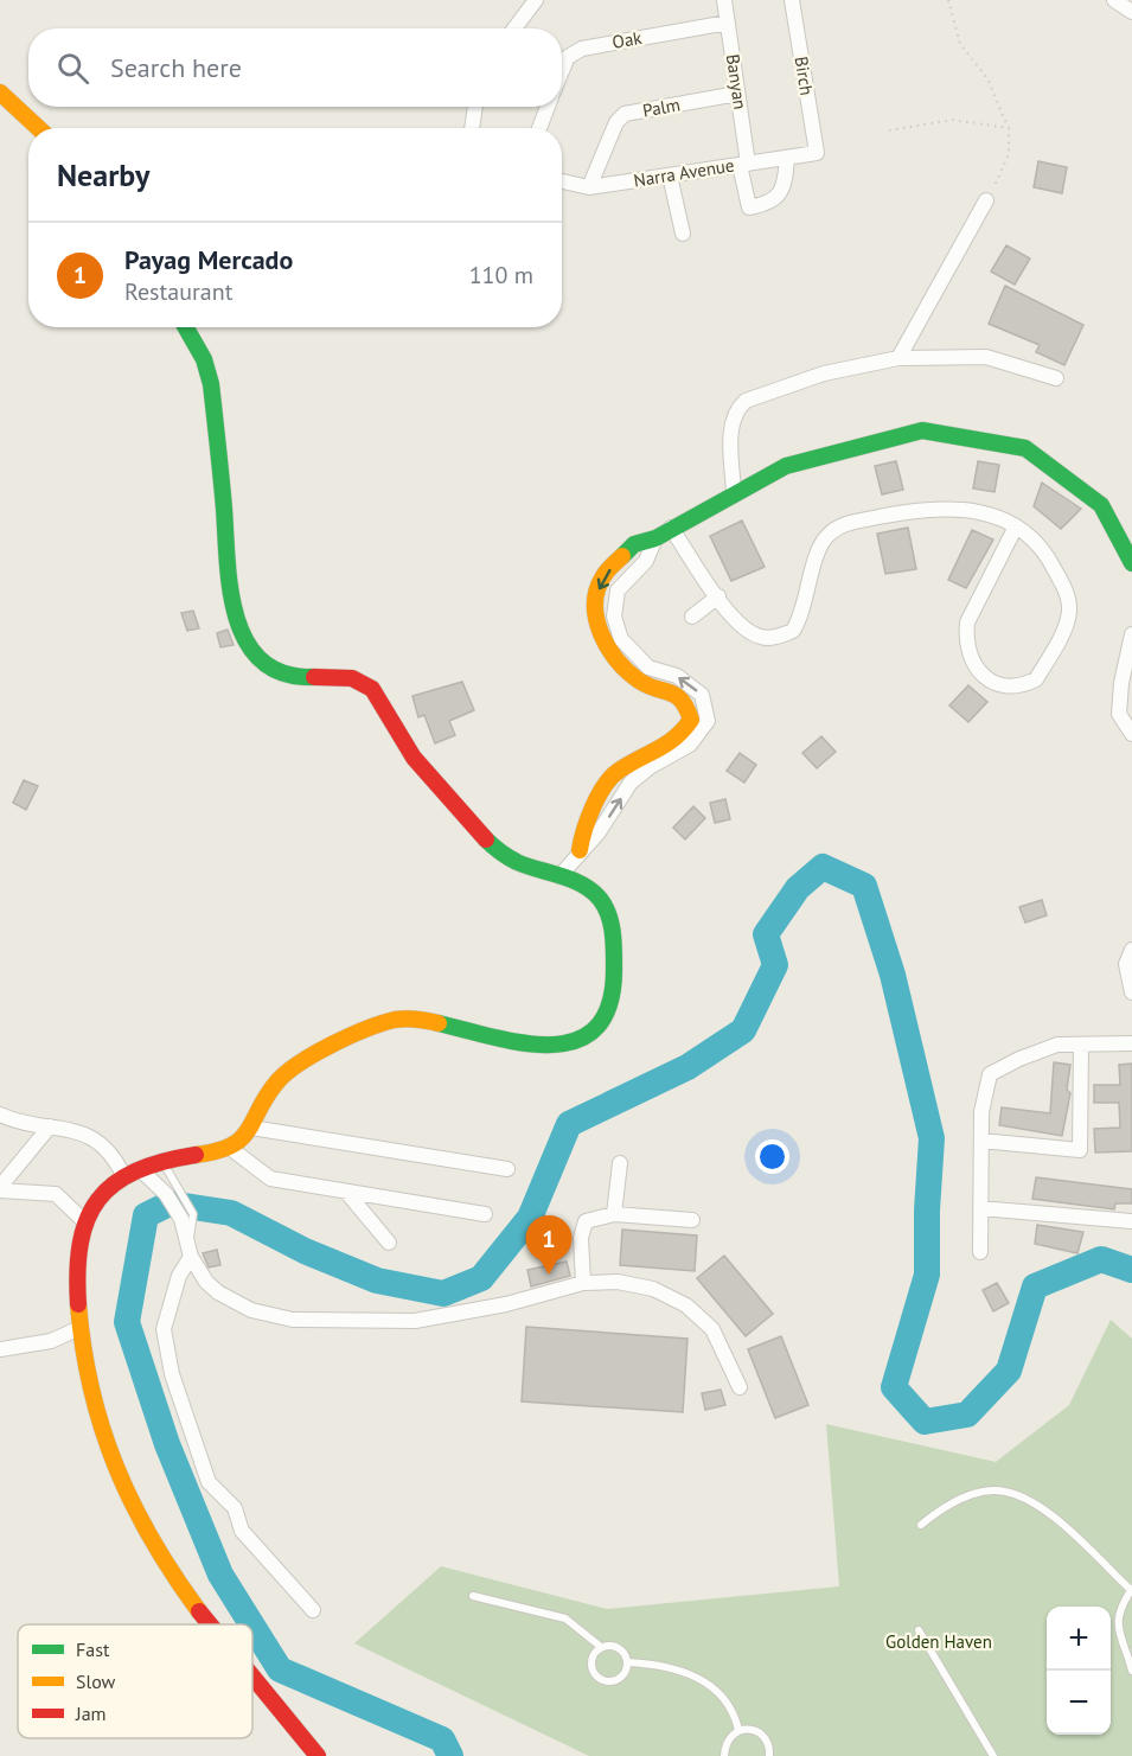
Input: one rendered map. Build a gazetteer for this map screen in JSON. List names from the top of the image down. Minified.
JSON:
{"streets":{"street":["Oak","Birch","Banyan","Palm","Narra Avenue"]},"crossings":[["Oak","Banyan"],["Birch","Narra Avenue"],["Banyan","Palm"],["Banyan","Narra Avenue"],["Palm","Narra Avenue"]],"parks":["Golden Haven"],"legend":["Fast","Slow","Jam"],"page":{"search":"Search here","heading":"Nearby","list":[{"mark":"1","name":"Payag Mercado","note":"Restaurant","value":"110 m"}],"pins":"1","map_buttons":["+","−"]}}
